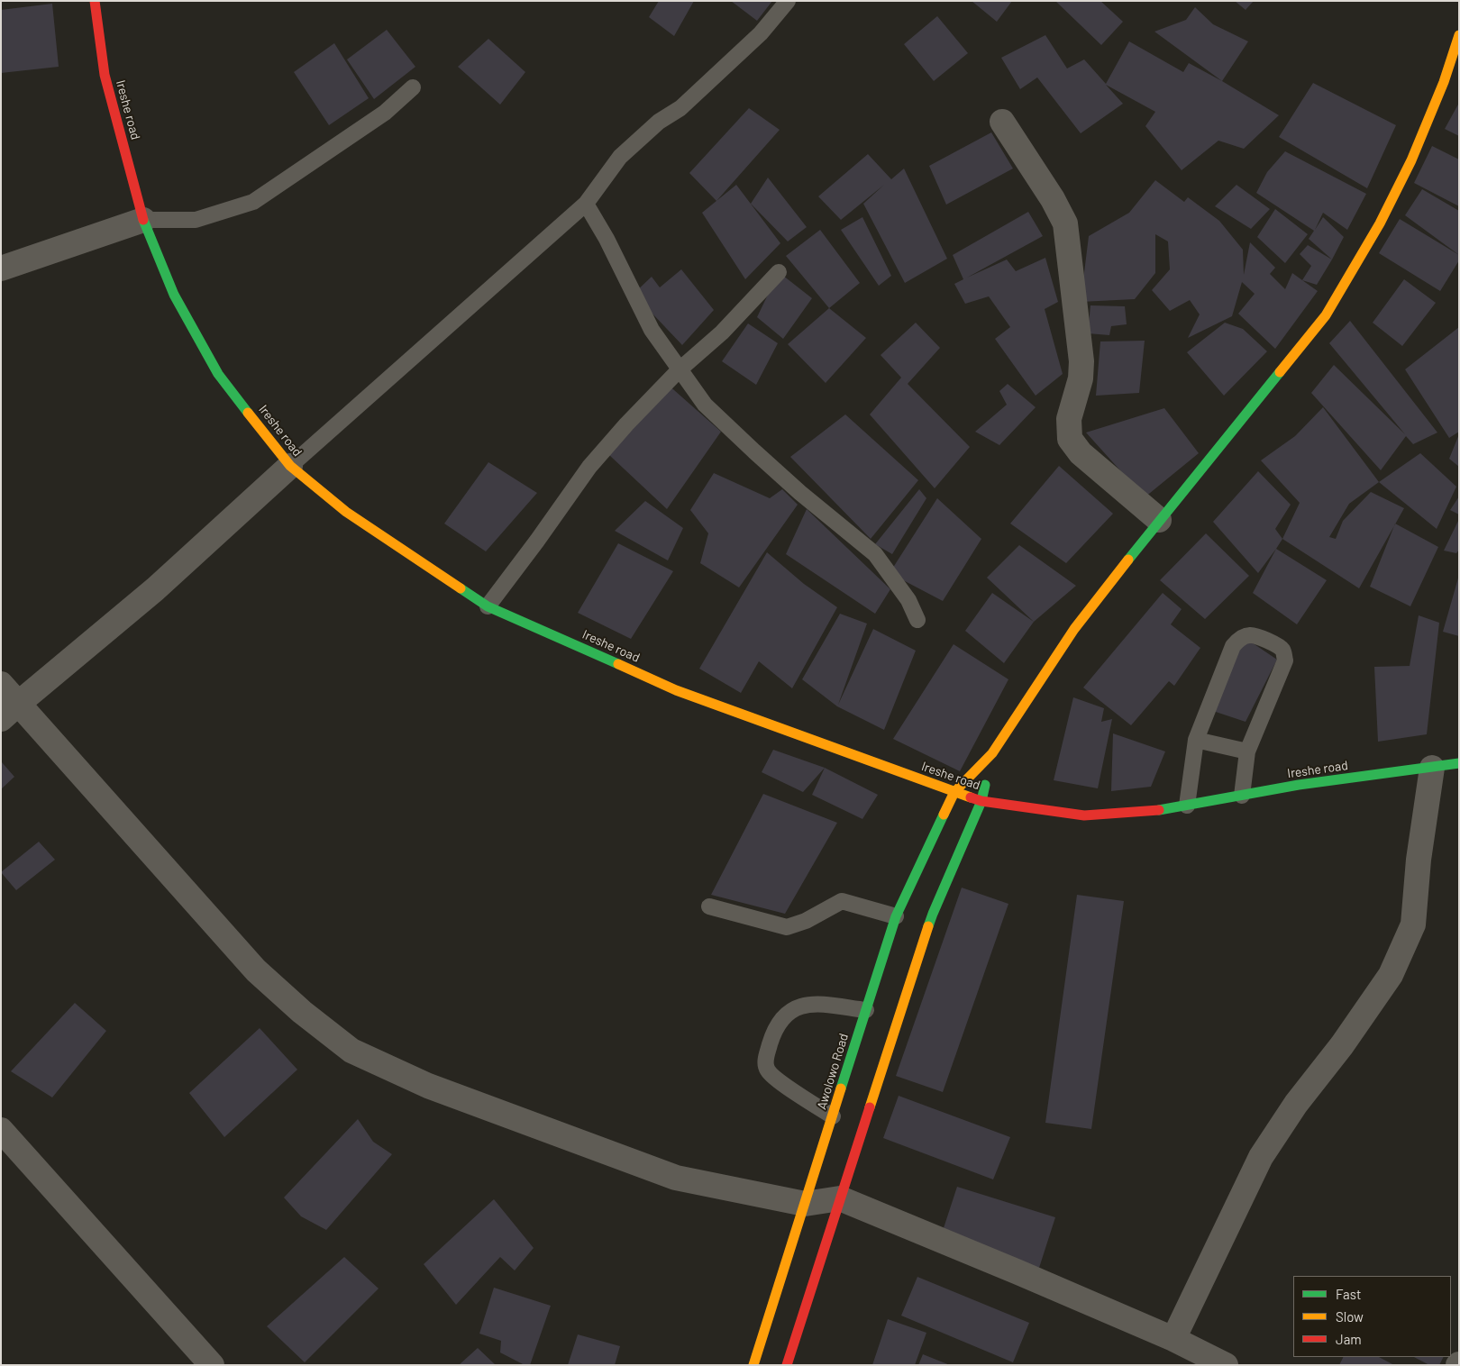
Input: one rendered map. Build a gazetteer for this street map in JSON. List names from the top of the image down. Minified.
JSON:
{"streets":{"main road":["Ireshe road","Awolowo Road"]},"crossings":[["Ireshe road","Awolowo Road"]],"legend":["Fast","Slow","Jam"]}
